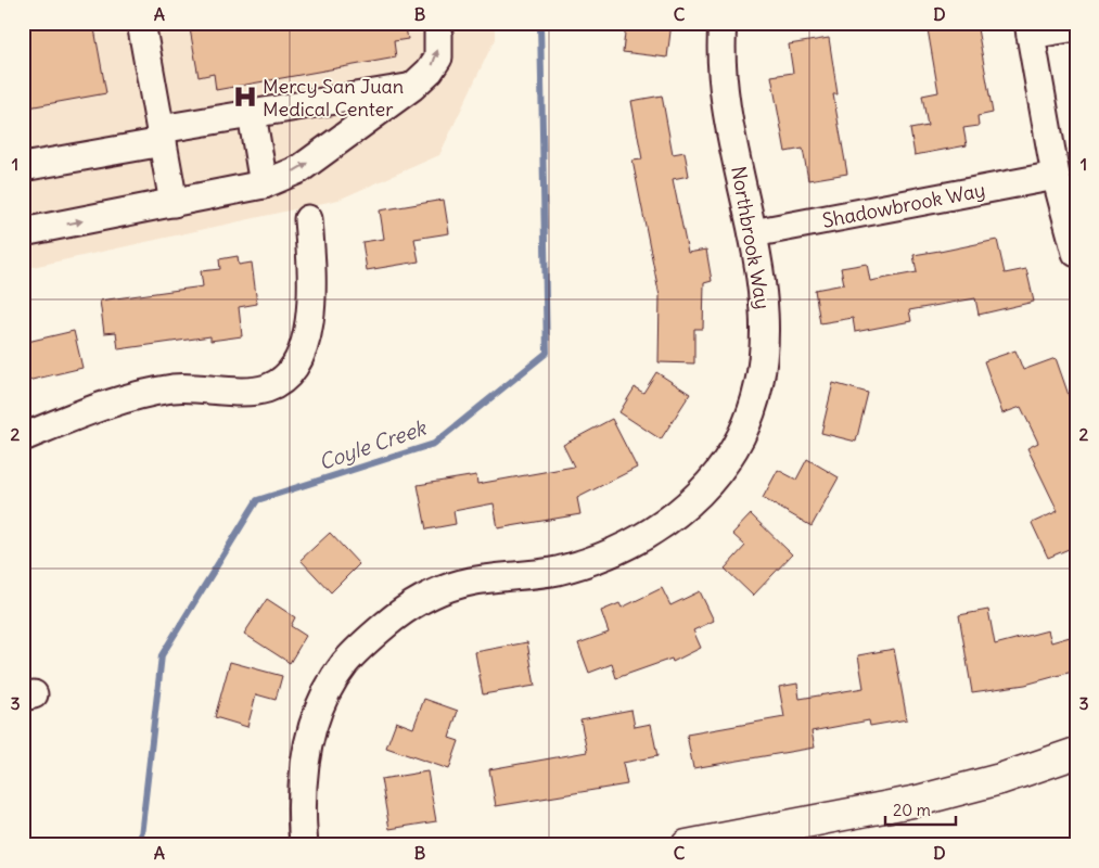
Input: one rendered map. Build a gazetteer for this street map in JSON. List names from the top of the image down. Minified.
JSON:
{"streets":{"street":["Shadowbrook Way","Northbrook Way"]},"crossings":[["Shadowbrook Way","Northbrook Way"]],"water":["Coyle Creek"],"places":{"hospital":["Mercy San Juan Medical Center"]},"scale_bar":"20 m","grid":{"columns":["A","B","C","D"],"rows":["1","2","3"]}}
